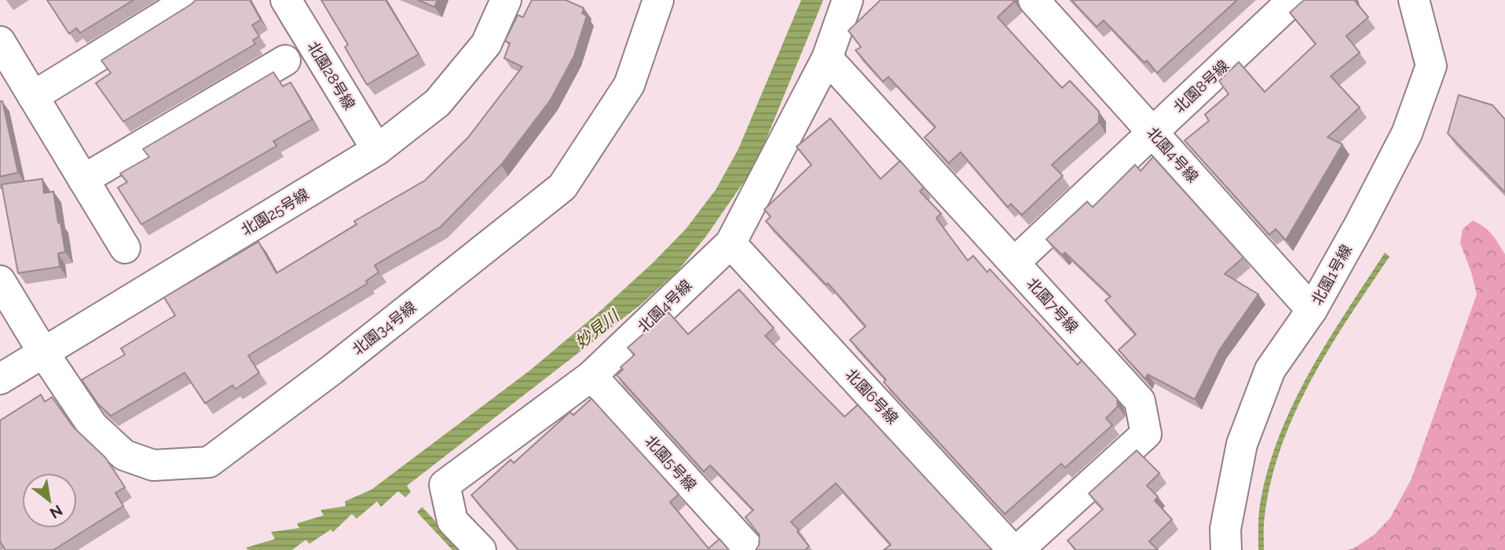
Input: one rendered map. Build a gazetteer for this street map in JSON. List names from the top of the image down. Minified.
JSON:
{"streets":{"street":["北園28号線","北園8号線","北園4号線","北園25号線","北園1号線","北園7号線","北園34号線","北園6号線","北園5号線"]},"crossings":[["北園28号線","北園25号線"],["北園8号線","北園4号線"],["北園8号線","北園7号線"],["北園4号線","北園1号線"],["北園4号線","北園7号線"],["北園4号線","北園6号線"],["北園4号線","北園5号線"],["北園25号線","北園34号線"]],"water":["妙見川"],"north":"bottom right"}
